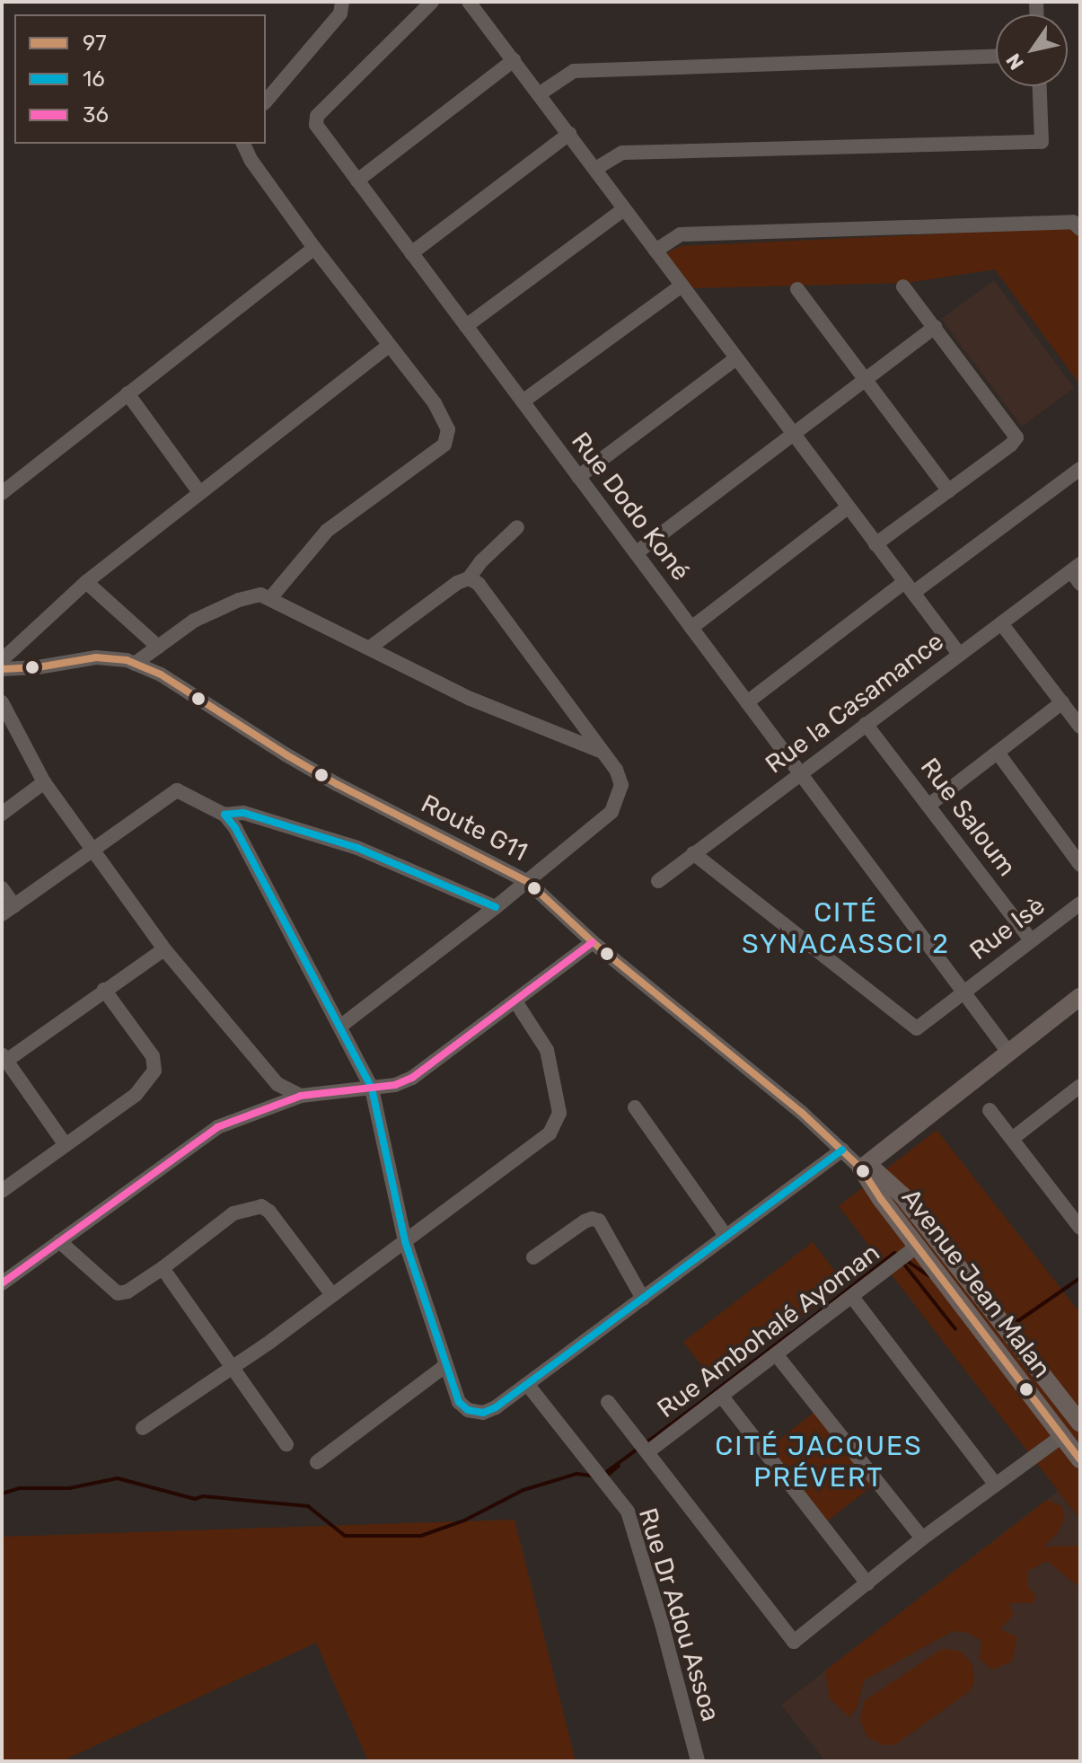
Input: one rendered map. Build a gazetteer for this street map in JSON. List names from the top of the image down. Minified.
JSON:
{"streets":{"main road":["Avenue Jean Malan"],"street":["Rue Dodo Koné","Rue la Casamance","Rue Saloum","Route G11","Rue Isè","Rue Ambohalé Ayoman","Rue Dr Adou Assoa"]},"crossings":[["Rue Dodo Koné","Rue la Casamance"],["Rue Dodo Koné","Rue Isè"],["Rue la Casamance","Rue Saloum"],["Rue la Casamance","Rue Isè"],["Rue Saloum","Rue Isè"],["Route G11","Avenue Jean Malan"],["Avenue Jean Malan","Rue Ambohalé Ayoman"]],"districts":["CITÉ SYNACASSCI 2","CITÉ JACQUES PRÉVERT"],"lines":["transit line 97","transit line 16","transit line 36"],"legend":["97","16","36"],"north":"bottom left"}
